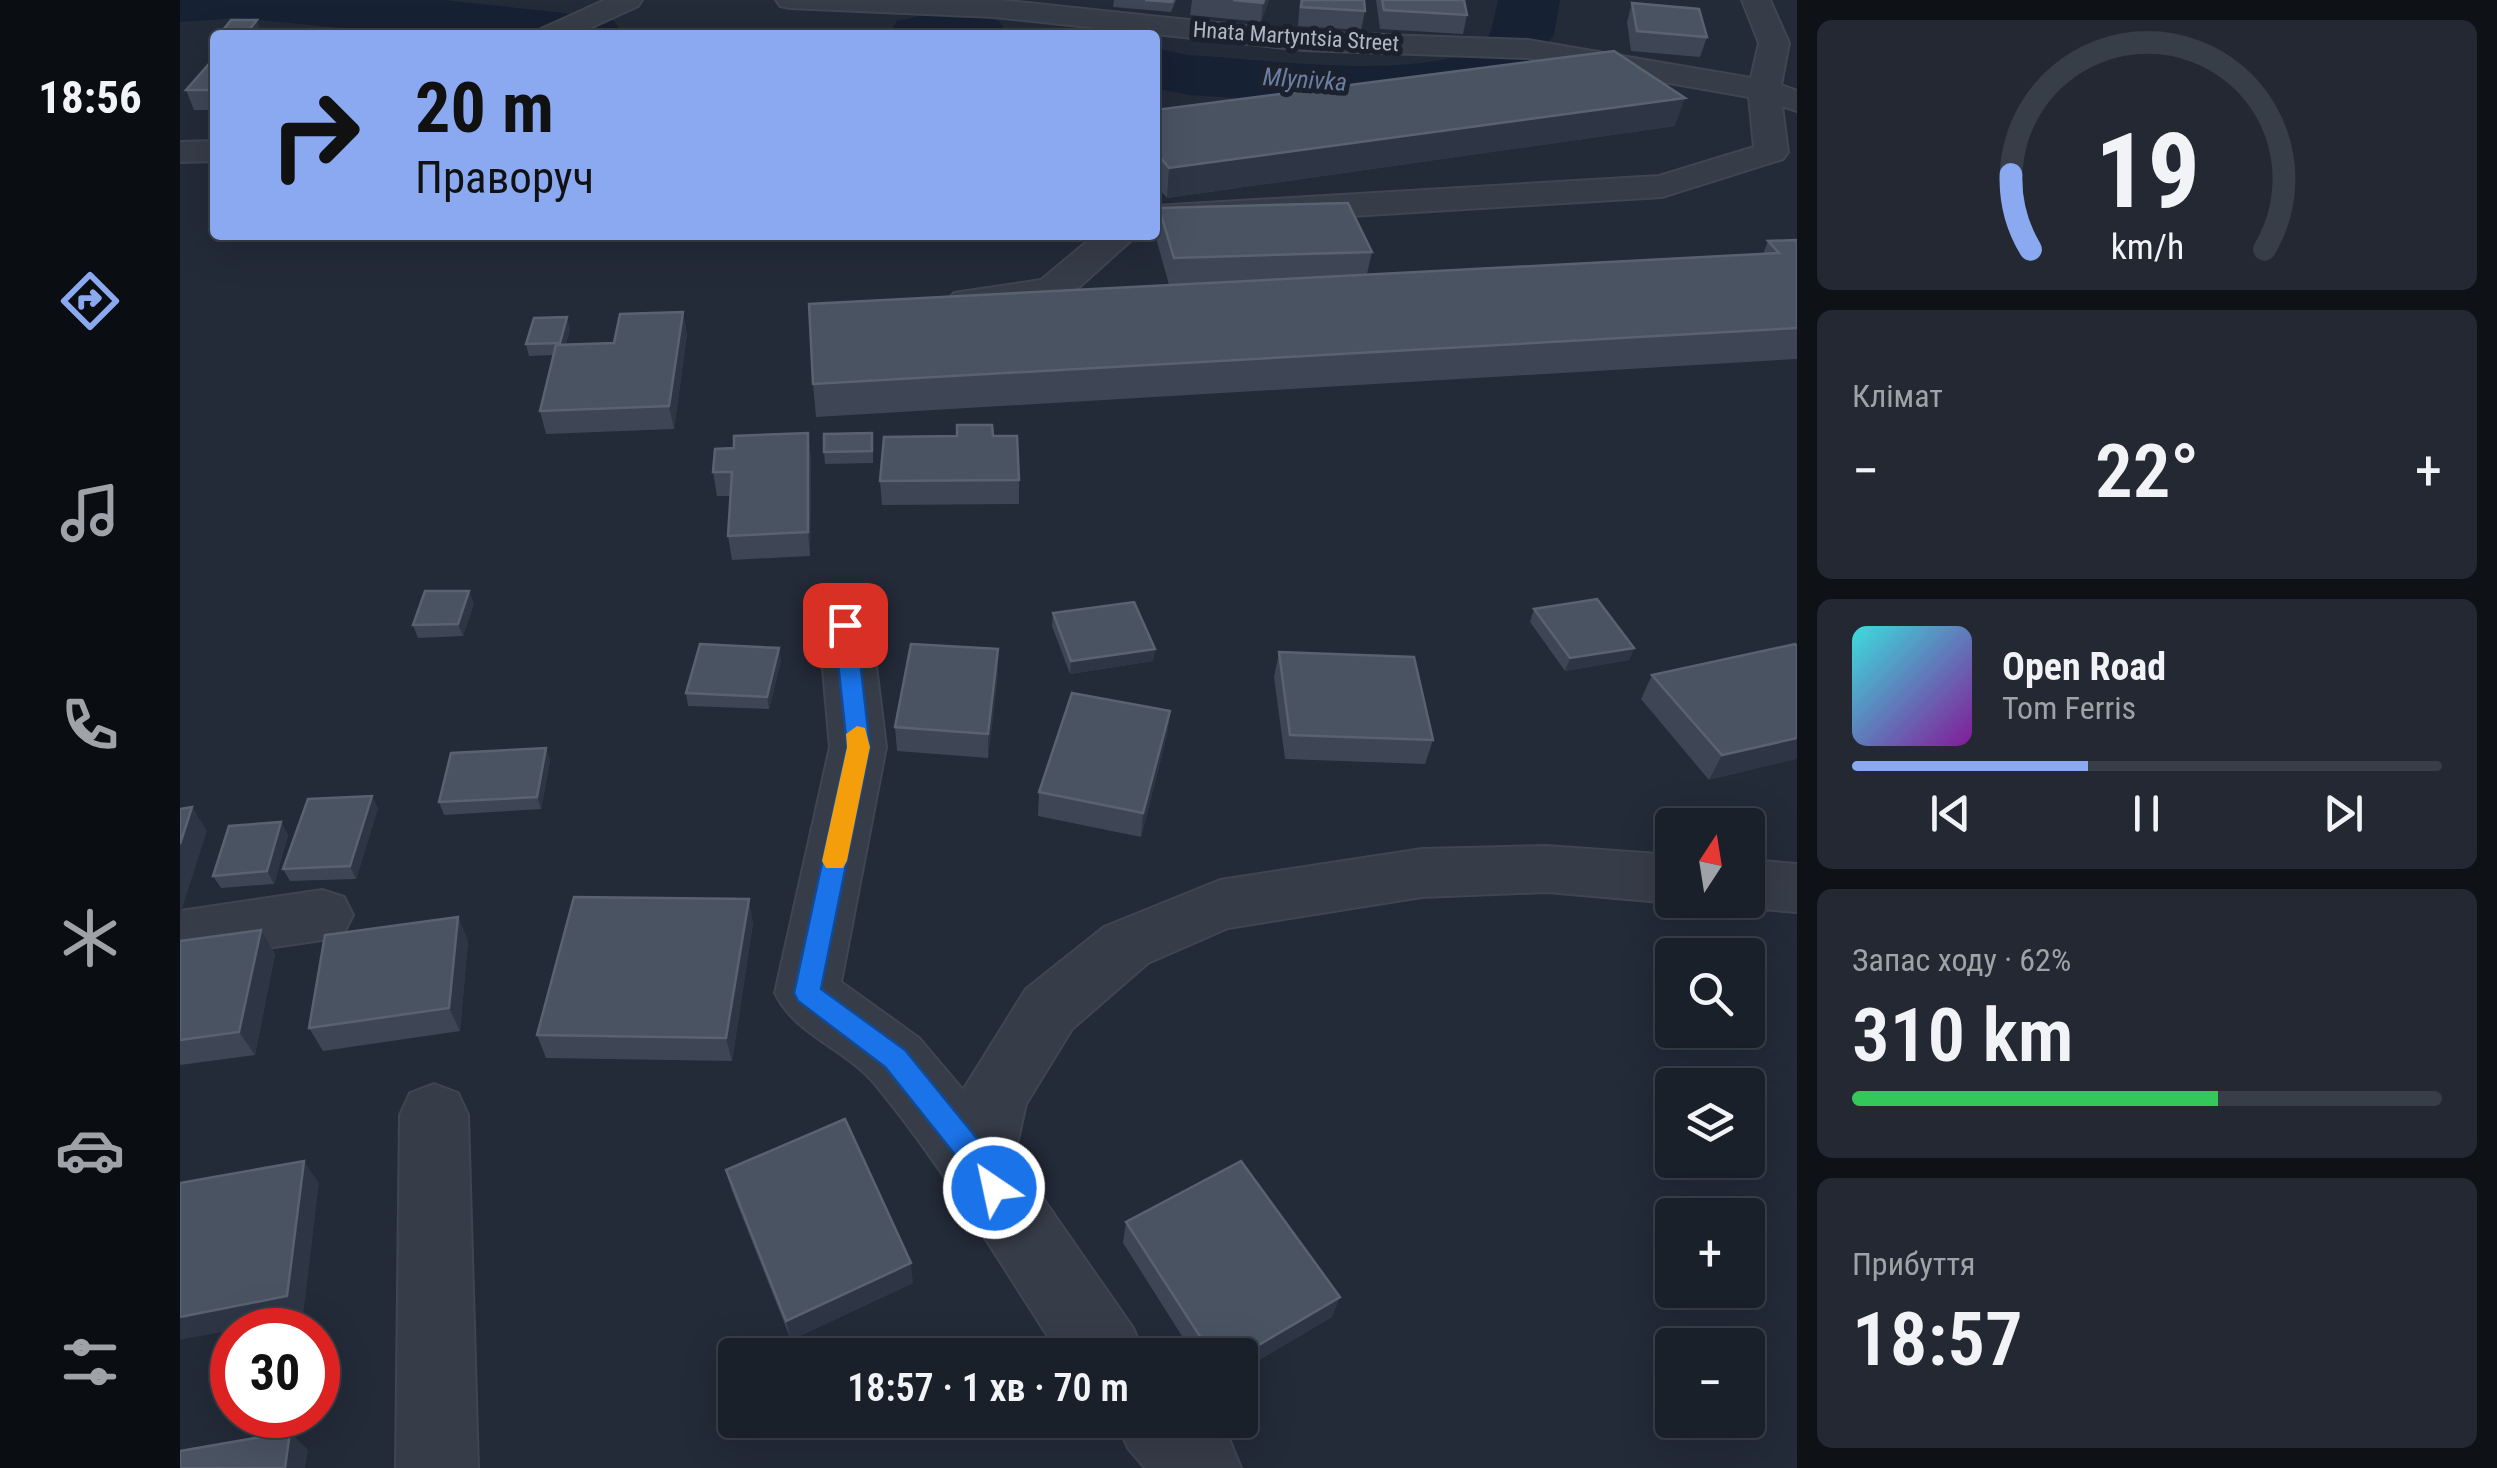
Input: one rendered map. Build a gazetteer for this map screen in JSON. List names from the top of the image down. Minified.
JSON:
{"streets":{"street":["Hnata Martyntsia Street"]},"water":["Mlynivka"],"north":"top","page":{"tabs":"18:56","turn":["20 m","Праворуч"],"tile":["Клімат",["Запас ходу · 62%","310 km"],["Прибуття","18:57"]],"heat":["−","22°","+"],"song":["Open Road","Tom Ferris"],"map_buttons":["+","−"],"limit":"30","trip":"18:57 · 1 хв · 70 m","gauge":["19","km/h"]}}
